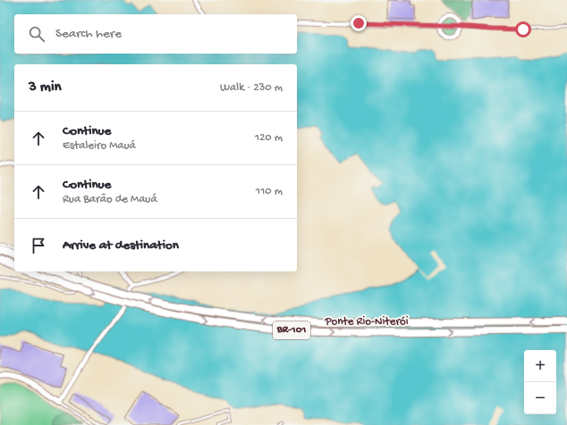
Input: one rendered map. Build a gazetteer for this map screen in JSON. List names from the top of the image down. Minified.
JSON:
{"streets":{"highway":["Ponte Rio-Niterói","BR-101"]},"page":{"search":"Search here","heading":["3 min","Walk · 230 m"],"list":[["Continue","Estaleiro Mauá","120 m"],["Continue","Rua Barão de Mauá","110 m"],"Arrive at destination"],"map_buttons":["+","−"]}}
